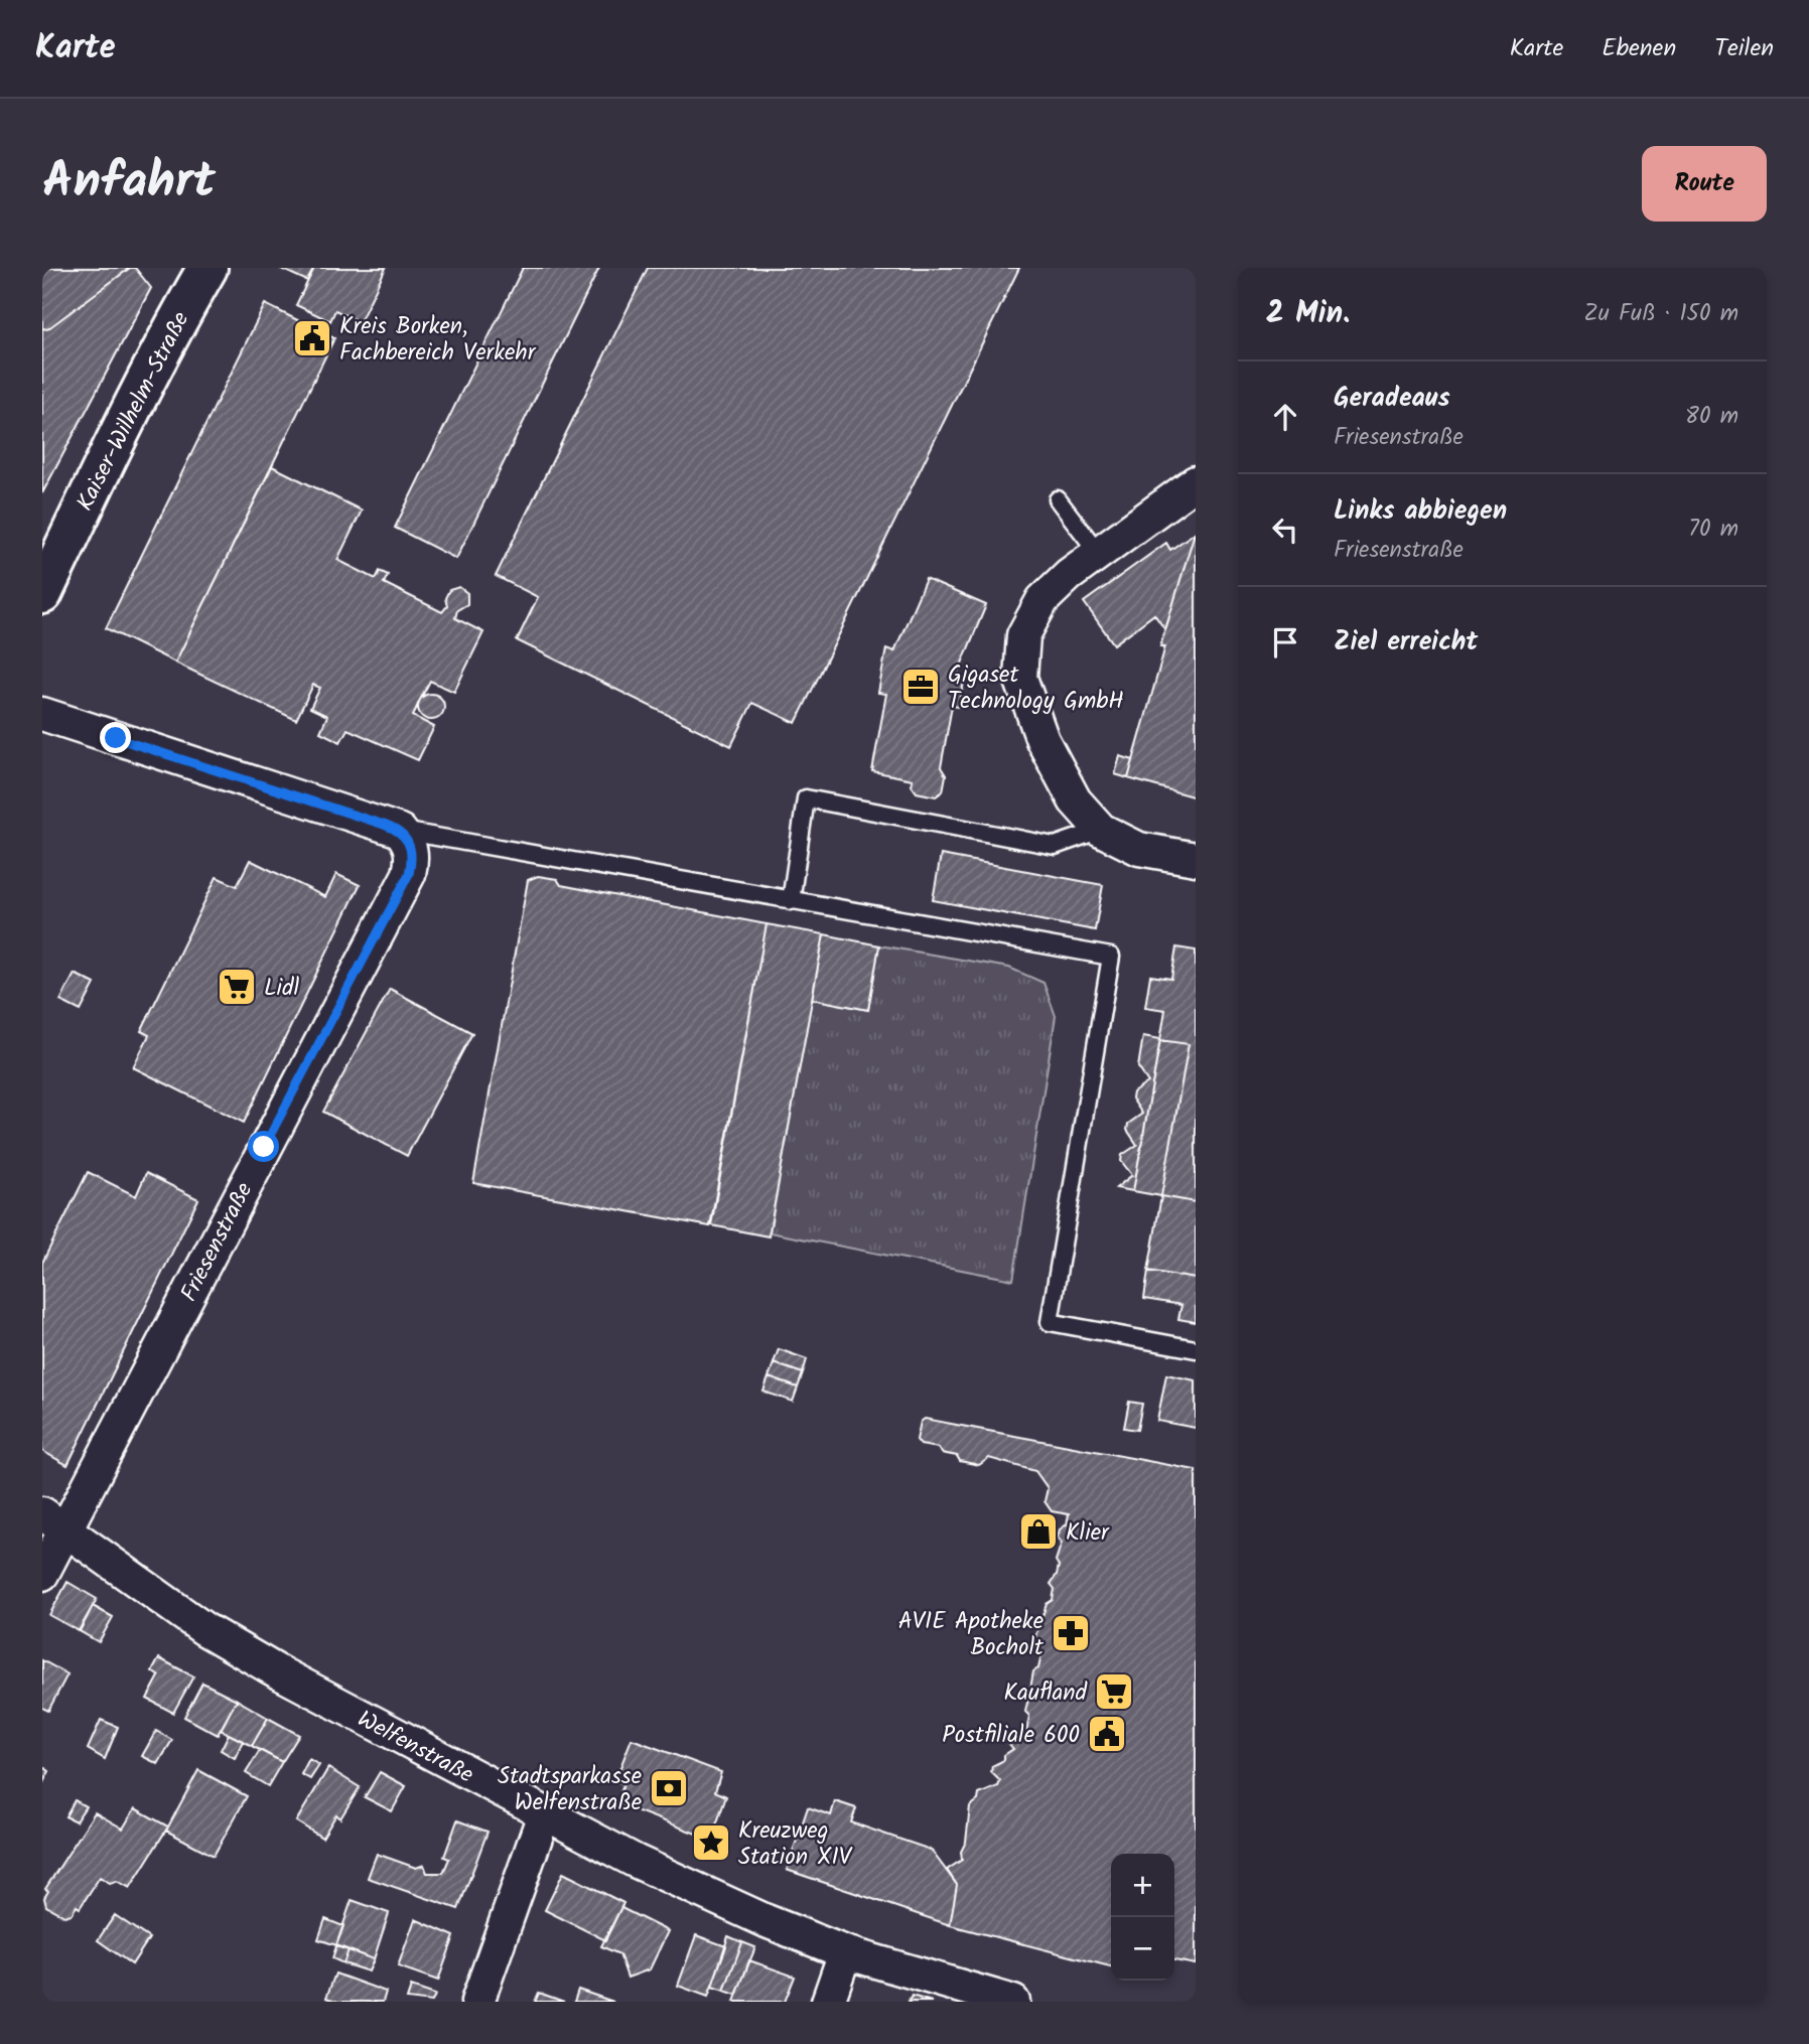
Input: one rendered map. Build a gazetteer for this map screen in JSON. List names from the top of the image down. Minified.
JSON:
{"streets":{"main road":["Kaiser-Wilhelm-Straße"],"street":["Friesenstraße","Welfenstraße"]},"crossings":[["Friesenstraße","Welfenstraße"]],"places":{"public building":["Kreis Borken, Fachbereich Verkehr","Postfiliale 600"],"office":["Gigaset Technology GmbH"],"supermarket":["Lidl","Kaufland"],"shop":["Klier"],"pharmacy":["AVIE Apotheke Bocholt"],"bank":["Stadtsparkasse Welfenstraße"],"place":["Kreuzweg Station XIV"]},"page":{"header":"Karte","nav":["Karte","Ebenen","Teilen"],"title":"Anfahrt","buttons":"Route","heading":["2 Min.","Zu Fuß · 150 m"],"list":[["Geradeaus","Friesenstraße","80 m"],["Links abbiegen","Friesenstraße","70 m"],"Ziel erreicht"],"map_buttons":["+","−"]}}
